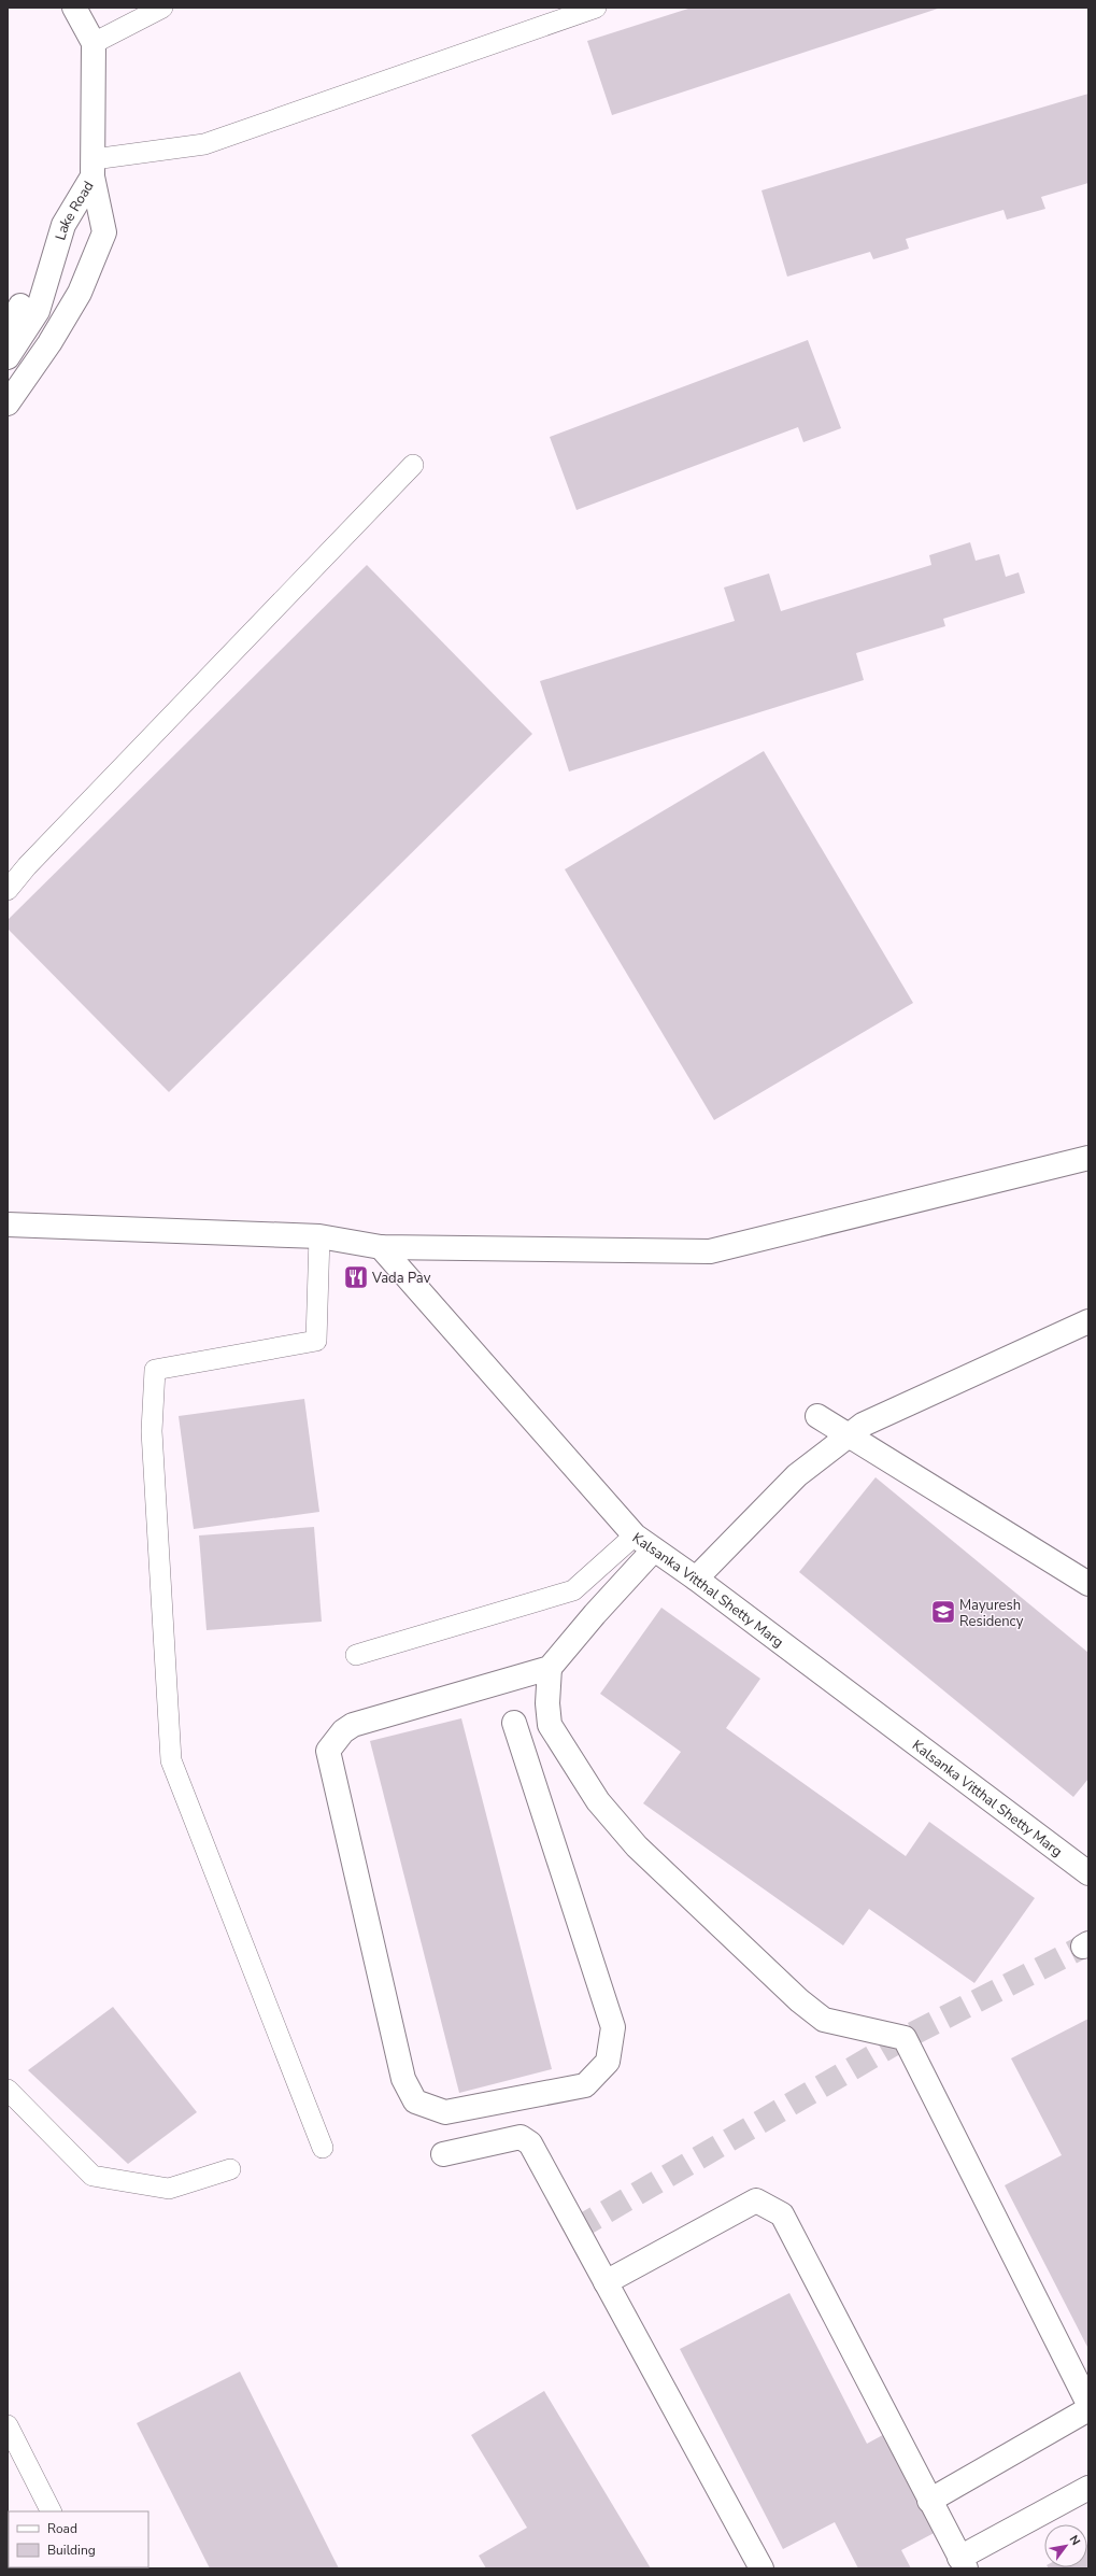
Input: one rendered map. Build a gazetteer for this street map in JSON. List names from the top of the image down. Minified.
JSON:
{"streets":{"street":["Lake Road","Kalsanka Vitthal Shetty Marg"]},"places":{"restaurant":["Vada Pav"],"school or university":["Mayuresh Residency"]},"legend":["Road","Building"],"north":"top right"}
